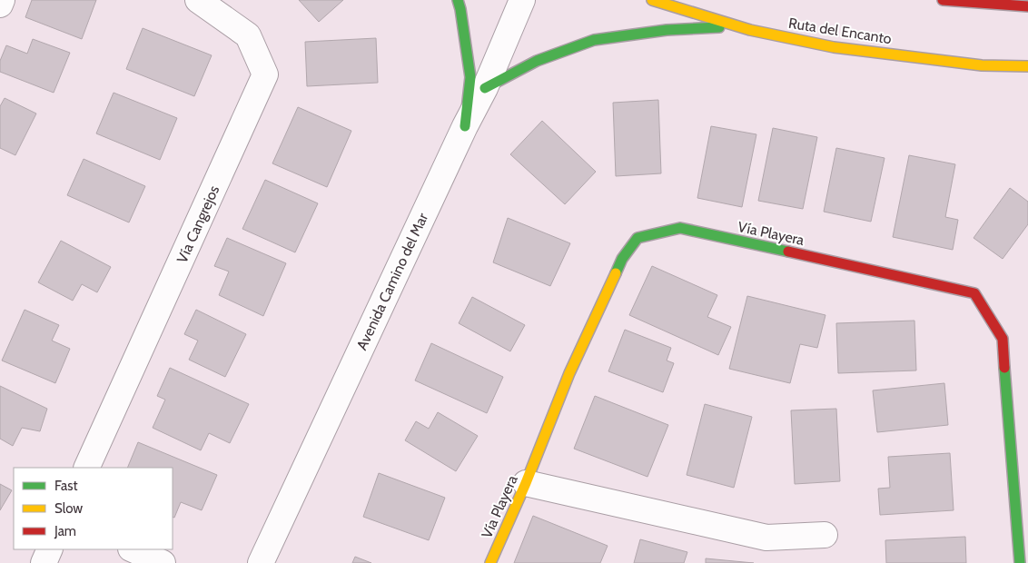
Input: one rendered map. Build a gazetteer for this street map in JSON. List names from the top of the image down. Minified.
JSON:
{"streets":{"street":["Ruta del Encanto","Vía Cangrejos","Vía Playera","Avenida Camino del Mar"]},"legend":["Fast","Slow","Jam"]}
